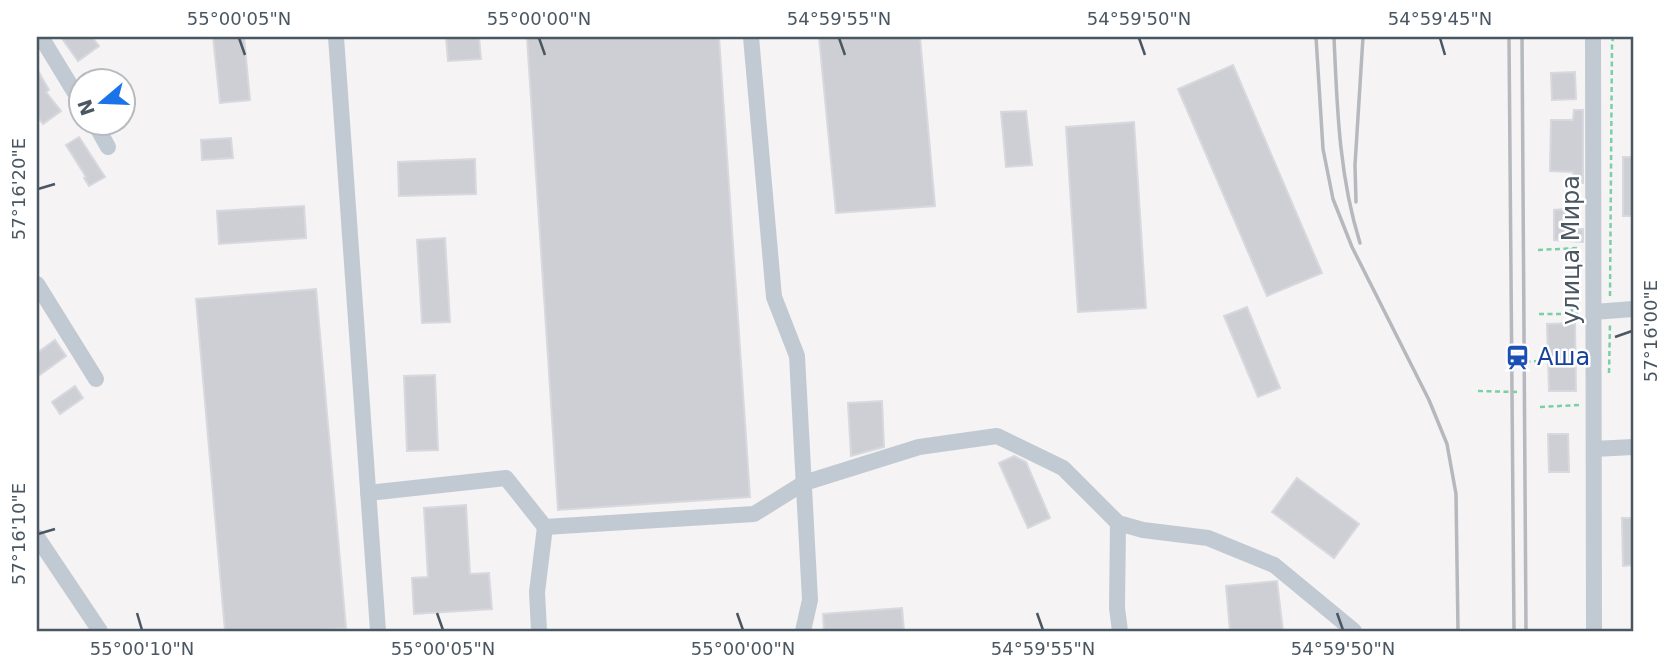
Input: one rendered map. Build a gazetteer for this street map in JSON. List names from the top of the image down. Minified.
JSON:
{"streets":{"street":["улица Мира"]},"places":{"station":["Аша"]},"north":"left","coordinates":["55°00'05\"N","55°00'00\"N","54°59'55\"N","54°59'50\"N","54°59'45\"N","57°16'20\"E","57°16'00\"E","57°16'10\"E","55°00'10\"N"]}
